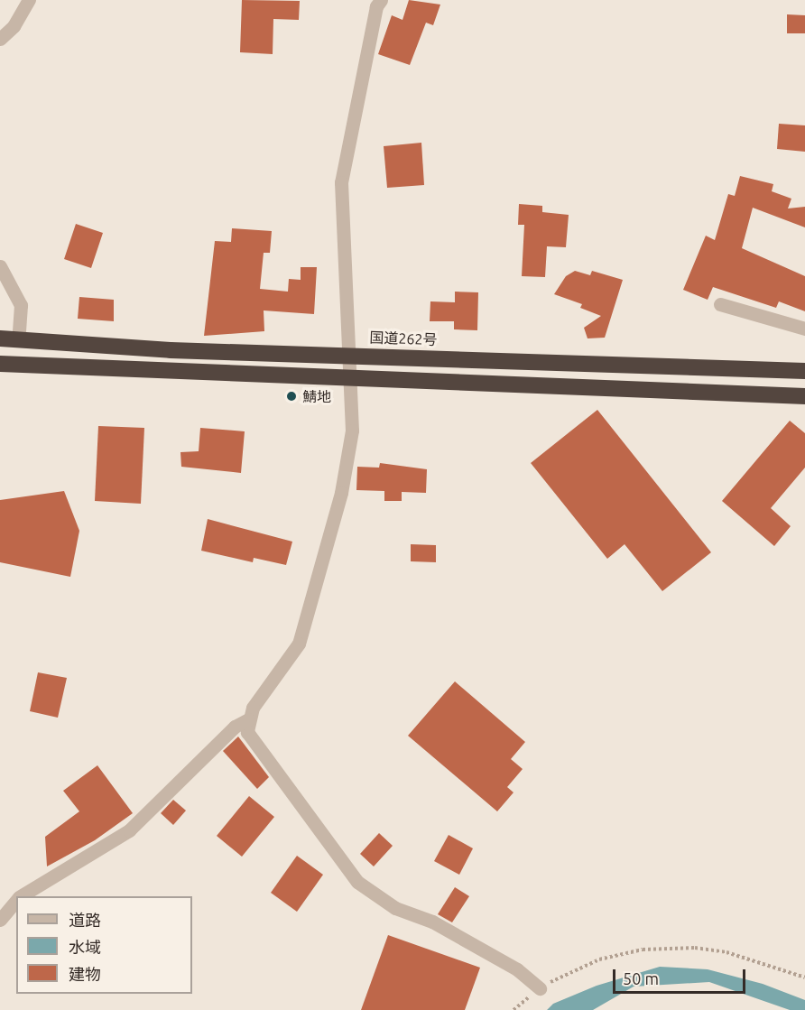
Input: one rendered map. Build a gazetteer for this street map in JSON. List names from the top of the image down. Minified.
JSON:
{"streets":{"highway":["国道262号"]},"places":["鯖地"],"legend":["道路","水域","建物"],"scale_bar":"50 m"}
